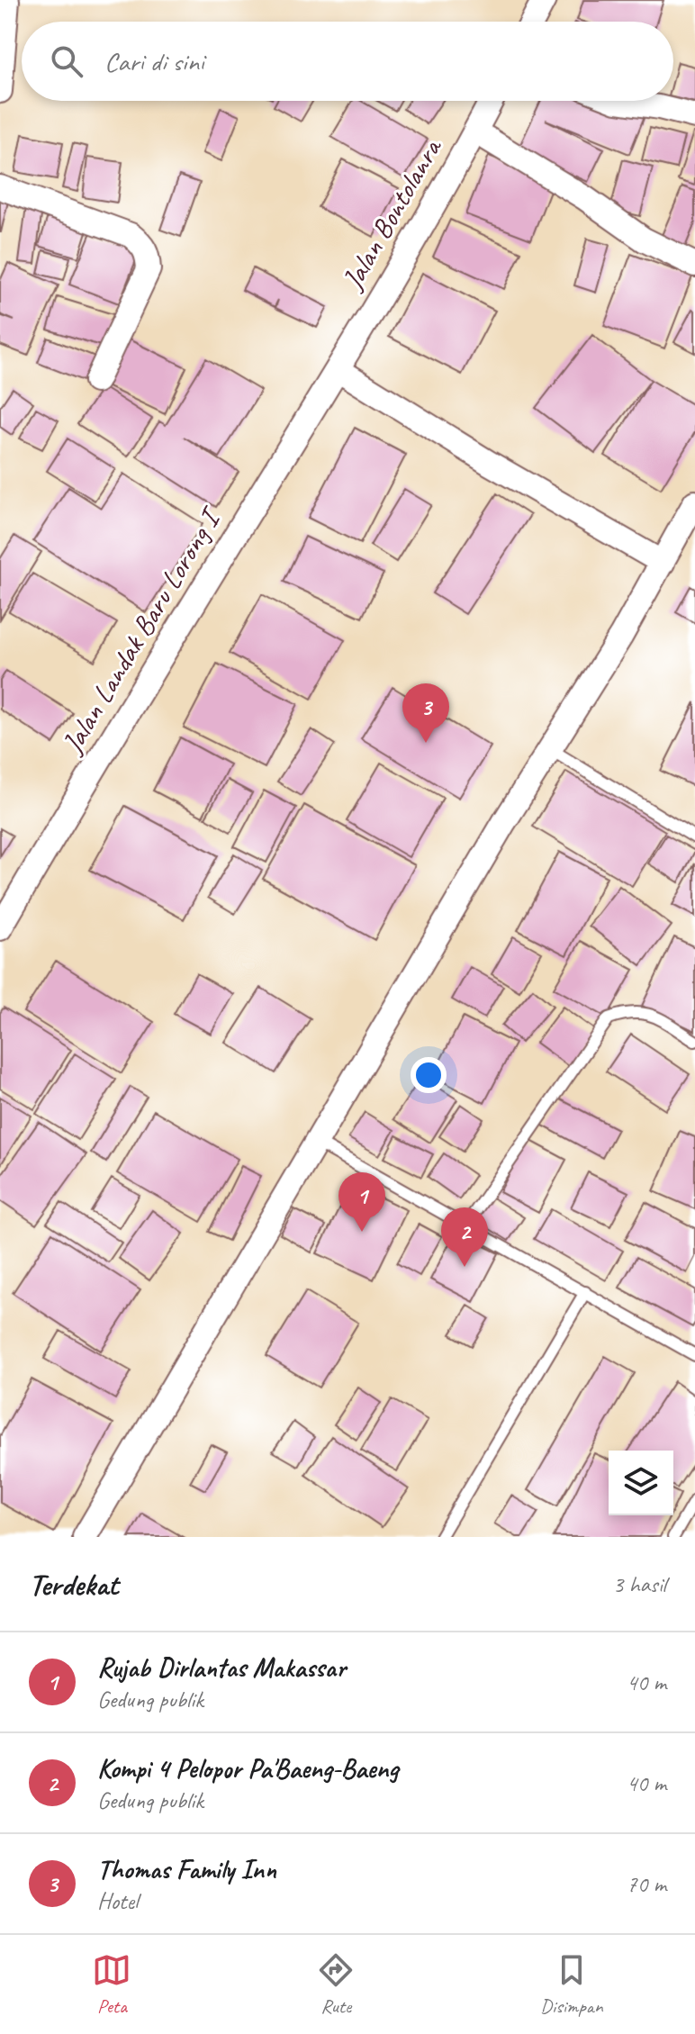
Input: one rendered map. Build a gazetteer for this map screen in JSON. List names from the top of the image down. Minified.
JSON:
{"streets":{"street":["Jalan Bontolanra","Jalan Landak Baru Lorong I"]},"crossings":[["Jalan Bontolanra","Jalan Landak Baru Lorong I"]],"page":{"search":"Cari di sini","pins":["3","1","2"],"heading":["Terdekat","3 hasil"],"list":[{"mark":"1","name":"Rujab Dirlantas Makassar","note":"Gedung publik","value":"40 m"},{"mark":"2","name":"Kompi 4 Pelopor Pa'Baeng-Baeng","note":"Gedung publik","value":"40 m"},{"mark":"3","name":"Thomas Family Inn","note":"Hotel","value":"70 m"}],"nav":["Peta","Rute","Disimpan"]}}
